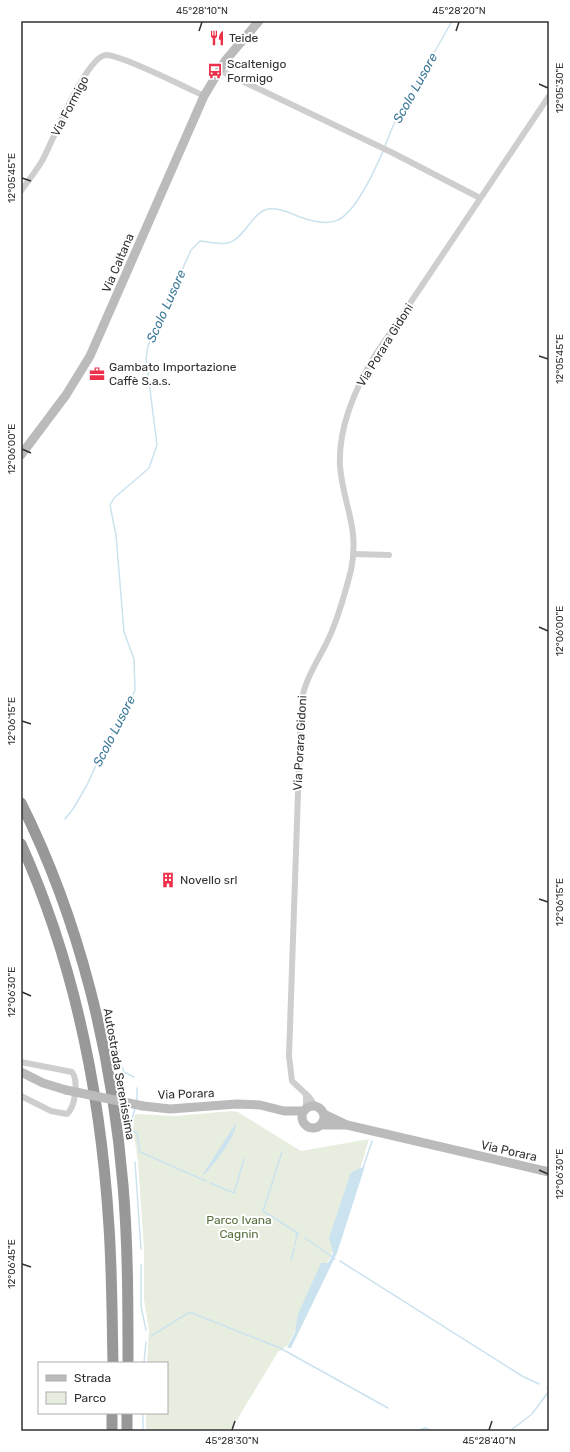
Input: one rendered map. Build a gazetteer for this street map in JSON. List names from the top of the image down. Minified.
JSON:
{"streets":{"highway":["Autostrada Serenissima"],"street":["Via Formigo","Via Caltana","Via Porara Gidoni","Via Porara"]},"crossings":[["Via Formigo","Via Caltana"],["Via Porara Gidoni","Via Porara"]],"water":["Scolo Lusore"],"parks":["Parco Ivana Cagnin"],"places":{"restaurant":["Teide"],"bus stop":["Scaltenigo Formigo"],"office":["Gambato Importazione Caffè S.a.s."],"building":["Novello srl"]},"legend":["Strada","Parco"],"coordinates":["45°28'10\"N","45°28'20\"N","12°05'30\"E","12°05'45\"E","12°06'00\"E","12°06'15\"E","12°06'30\"E","12°06'45\"E","45°28'30\"N","45°28'40\"N"]}
